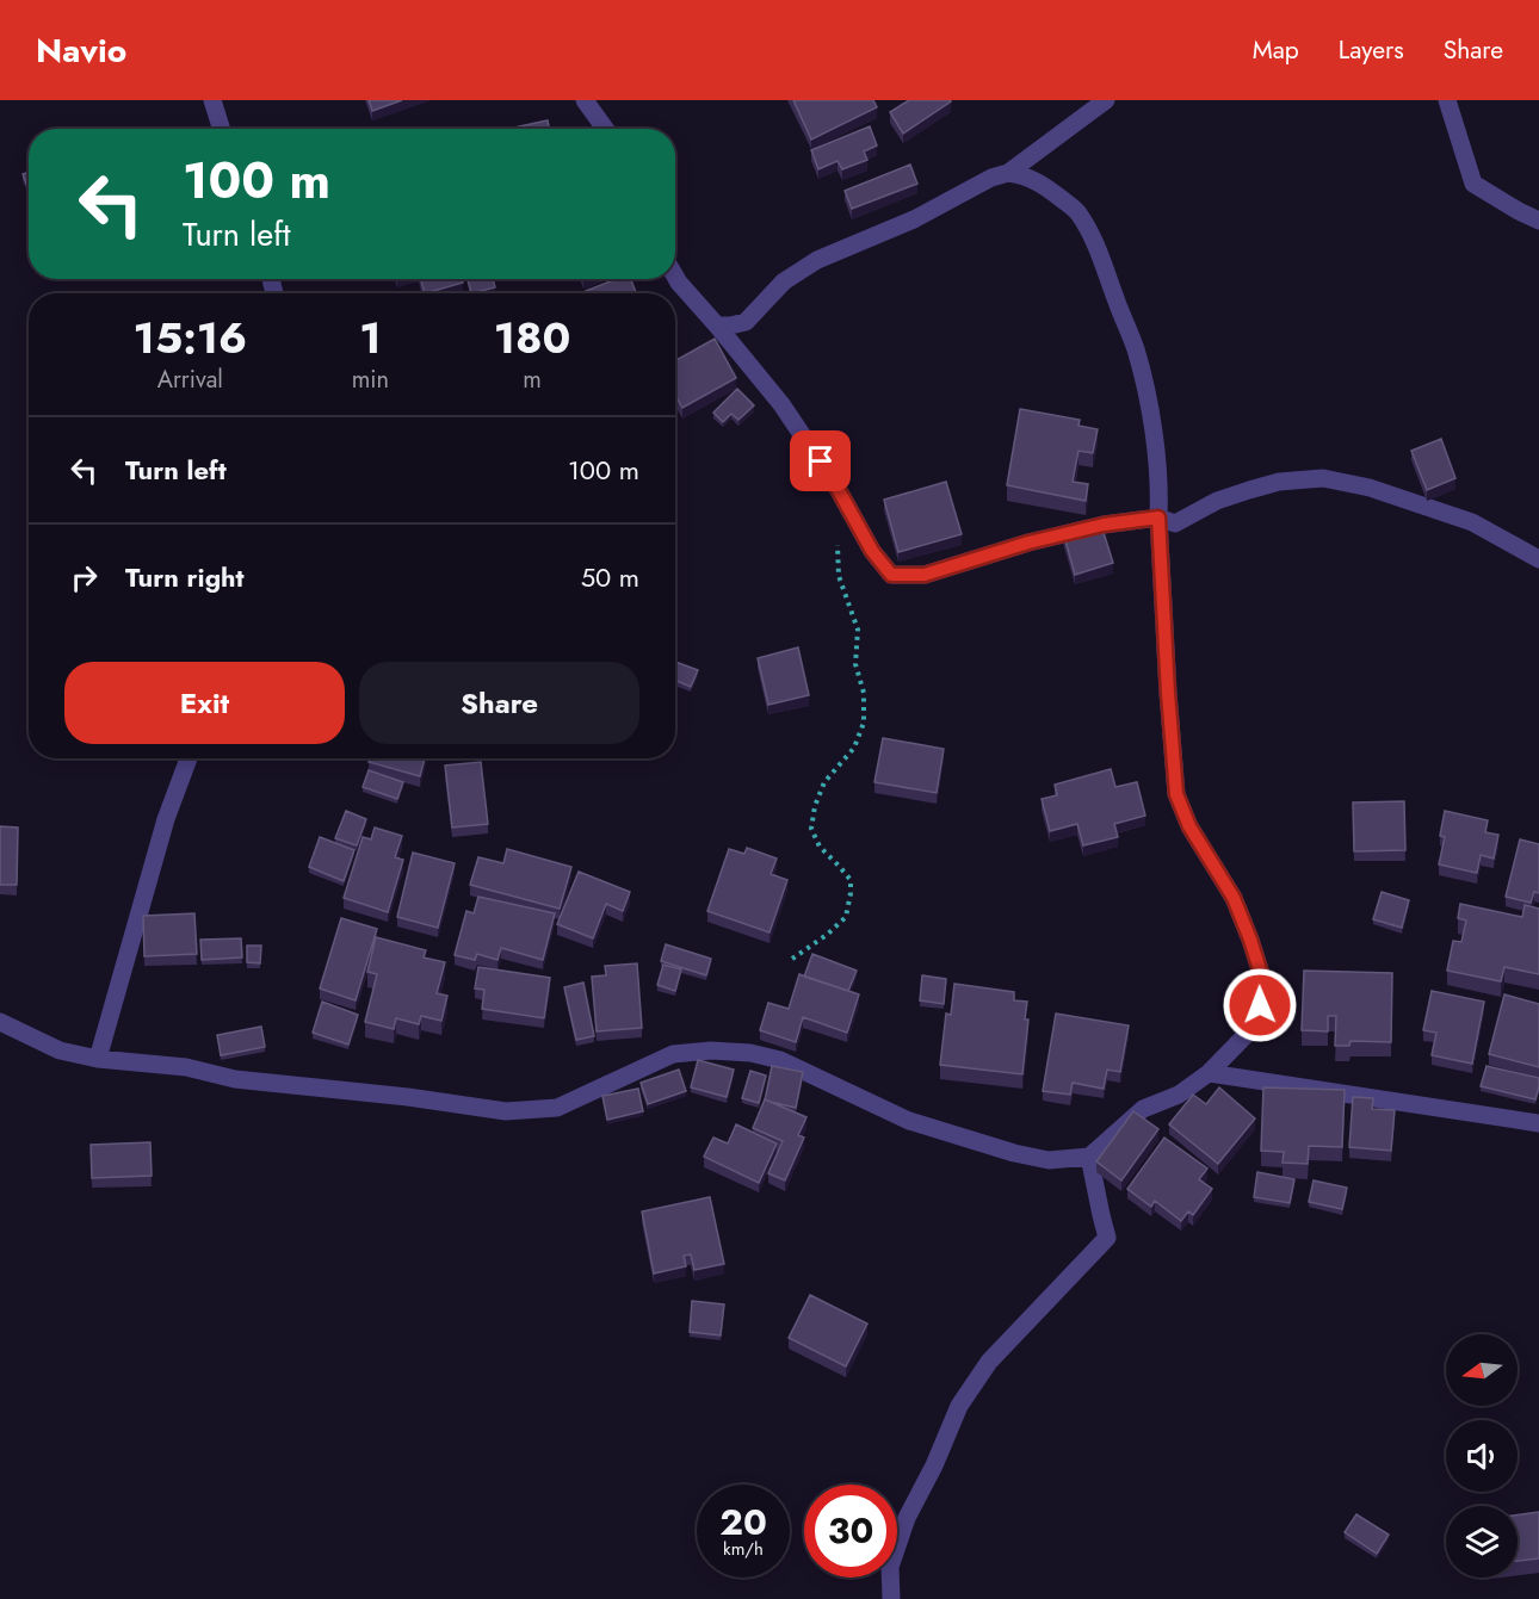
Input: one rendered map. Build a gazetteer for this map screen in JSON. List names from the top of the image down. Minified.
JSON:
{"north":"left","page":{"header":"Navio","nav":["Map","Layers","Share"],"turn":["100 m","Turn left"],"eta":["15:16","Arrival","1","min","180","m"],"list":[{"name":"Turn left","value":"100 m"},{"name":"Turn right","value":"50 m"}],"buttons":["Exit","Share"],"speed":"20 km/h","limit":"30"}}
